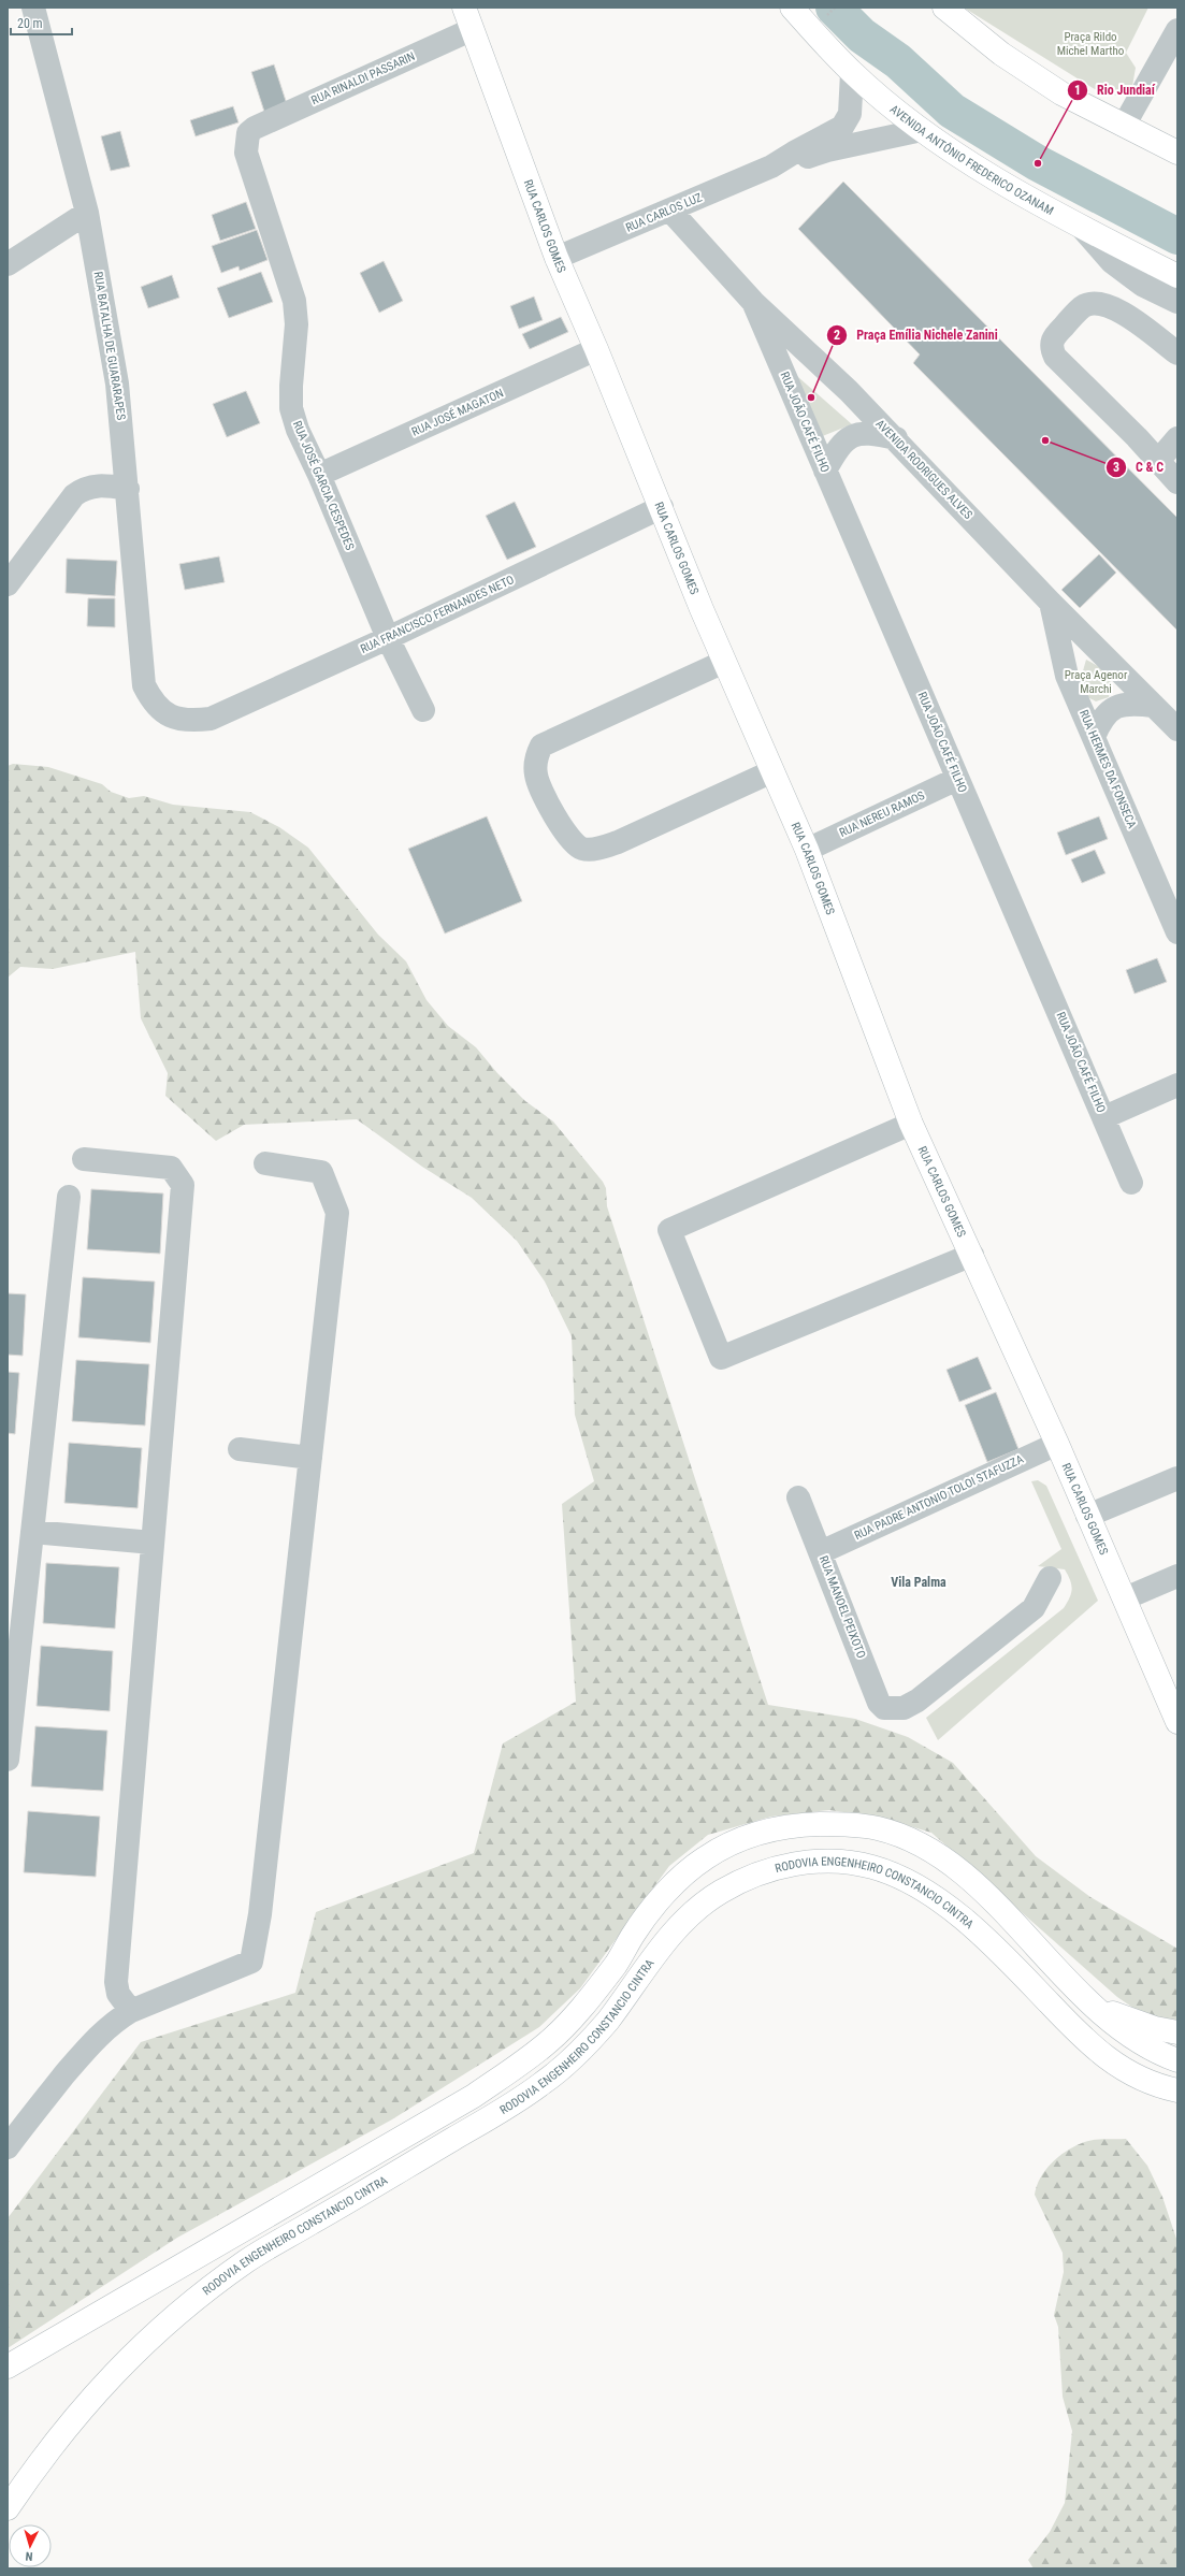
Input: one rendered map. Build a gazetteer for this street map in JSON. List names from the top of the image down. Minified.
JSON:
{"streets":{"main road":["AVENIDA ANTÔNIO FREDERICO OZANAM","RUA CARLOS GOMES","RODOVIA ENGENHEIRO CONSTANCIO CINTRA"],"street":["RUA RINALDI PASSARIN","RUA CARLOS LUZ","RUA BATALHA DE GUARARAPES","RUA JOSÉ MAGATON","RUA JOÃO CAFÉ FILHO","AVENIDA RODRIGUES ALVES","RUA JOSÉ GARCIA CESPEDES","RUA FRANCISCO FERNANDES NETO","RUA HERMES DA FONSECA","RUA NEREU RAMOS","RUA PADRE ANTONIO TOLOI STAFUZZA","RUA MANOEL PEIXOTO"]},"crossings":[["RUA RINALDI PASSARIN","RUA CARLOS GOMES"],["RUA RINALDI PASSARIN","RUA JOSÉ GARCIA CESPEDES"],["AVENIDA ANTÔNIO FREDERICO OZANAM","RUA CARLOS LUZ"],["RUA CARLOS LUZ","RUA CARLOS GOMES"],["RUA CARLOS LUZ","AVENIDA RODRIGUES ALVES"],["RUA CARLOS GOMES","RUA JOSÉ MAGATON"],["RUA CARLOS GOMES","RUA FRANCISCO FERNANDES NETO"],["RUA CARLOS GOMES","RUA NEREU RAMOS"],["RUA CARLOS GOMES","RUA PADRE ANTONIO TOLOI STAFUZZA"],["RUA BATALHA DE GUARARAPES","RUA FRANCISCO FERNANDES NETO"],["RUA JOSÉ MAGATON","RUA JOSÉ GARCIA CESPEDES"],["RUA JOÃO CAFÉ FILHO","AVENIDA RODRIGUES ALVES"],["RUA JOÃO CAFÉ FILHO","RUA NEREU RAMOS"],["AVENIDA RODRIGUES ALVES","RUA HERMES DA FONSECA"],["RUA JOSÉ GARCIA CESPEDES","RUA FRANCISCO FERNANDES NETO"],["RUA PADRE ANTONIO TOLOI STAFUZZA","RUA MANOEL PEIXOTO"]],"districts":["Vila Palma"],"parks":["Praça Rildo Michel Martho","Praça Agenor Marchi"],"places":["Rio Jundiaí","Praça Emília Nichele Zanini","C & C"],"scale_bar":"20 m","north":"bottom"}
